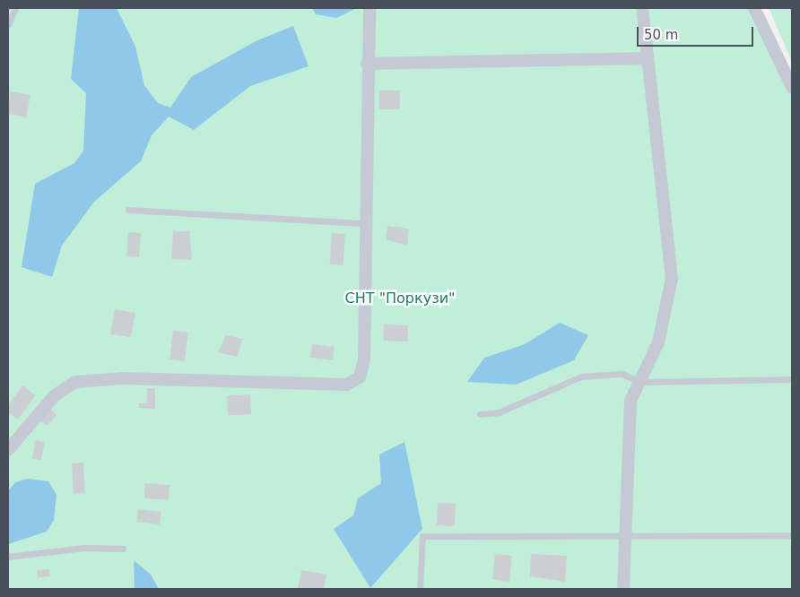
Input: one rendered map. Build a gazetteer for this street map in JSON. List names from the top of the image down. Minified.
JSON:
{"parks":["СНТ \"Поркузи\""],"scale_bar":"50 m"}
